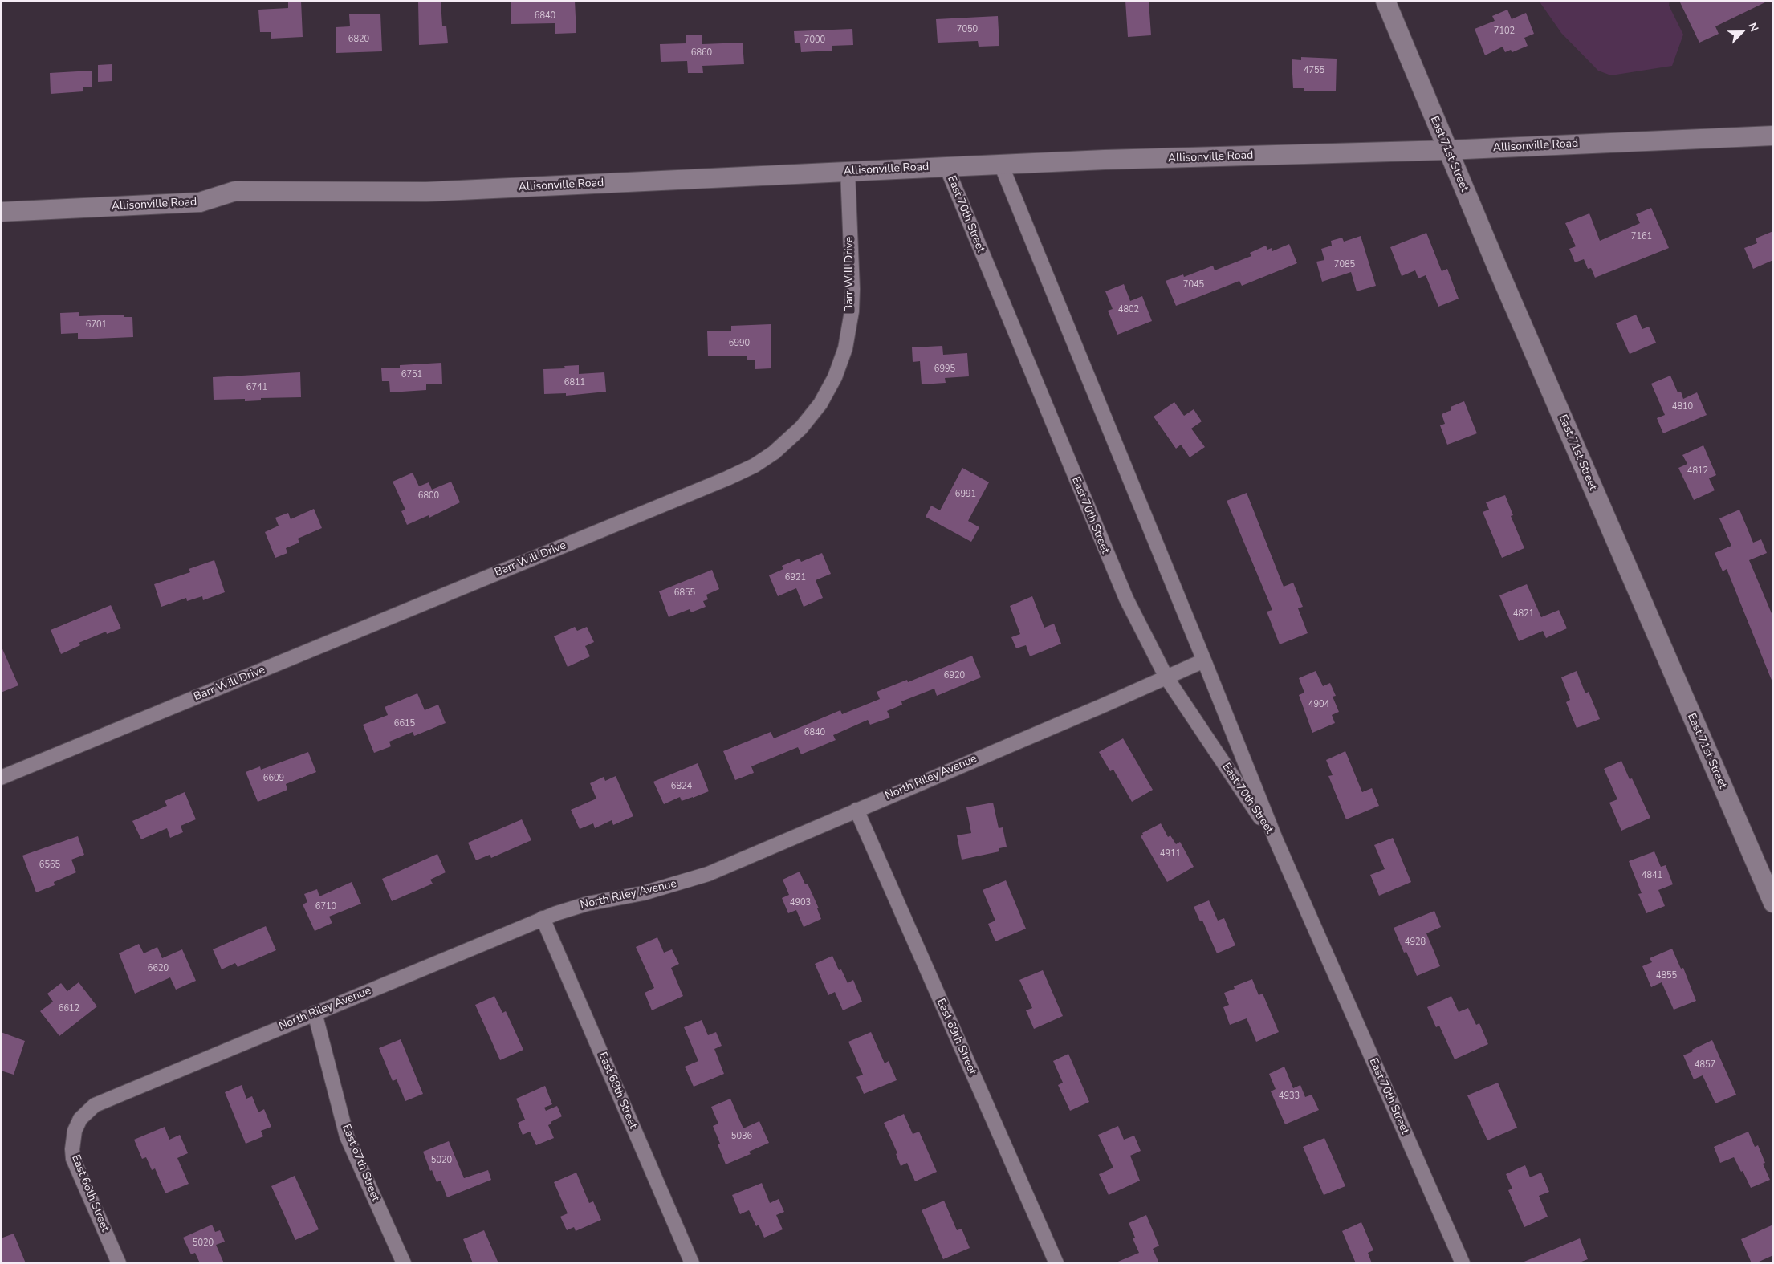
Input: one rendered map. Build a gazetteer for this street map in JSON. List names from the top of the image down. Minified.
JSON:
{"streets":{"main road":["Allisonville Road","East 71st Street"],"street":["East 70th Street","Barr Will Drive","North Riley Avenue","East 69th Street","East 68th Street","East 67th Street","East 66th Street"]},"crossings":[["Allisonville Road","East 71st Street"],["Allisonville Road","East 70th Street"],["Allisonville Road","Barr Will Drive"],["East 70th Street","North Riley Avenue"],["North Riley Avenue","East 69th Street"],["North Riley Avenue","East 68th Street"],["North Riley Avenue","East 67th Street"],["North Riley Avenue","East 66th Street"]],"house_numbers":["6840","7050","7102","6820","7000","6860","4755","7161","7085","7045","4802","6701","6990","6995","6751","6811","6741","4810","4812","6991","6800","6921","6855","4821","6920","4904","6615","6840","6609","6824","4911","6565","4841","4903","6710","4928","6620","4855","6612","4857","4933","5036","5020","5020"],"north":"top right"}
